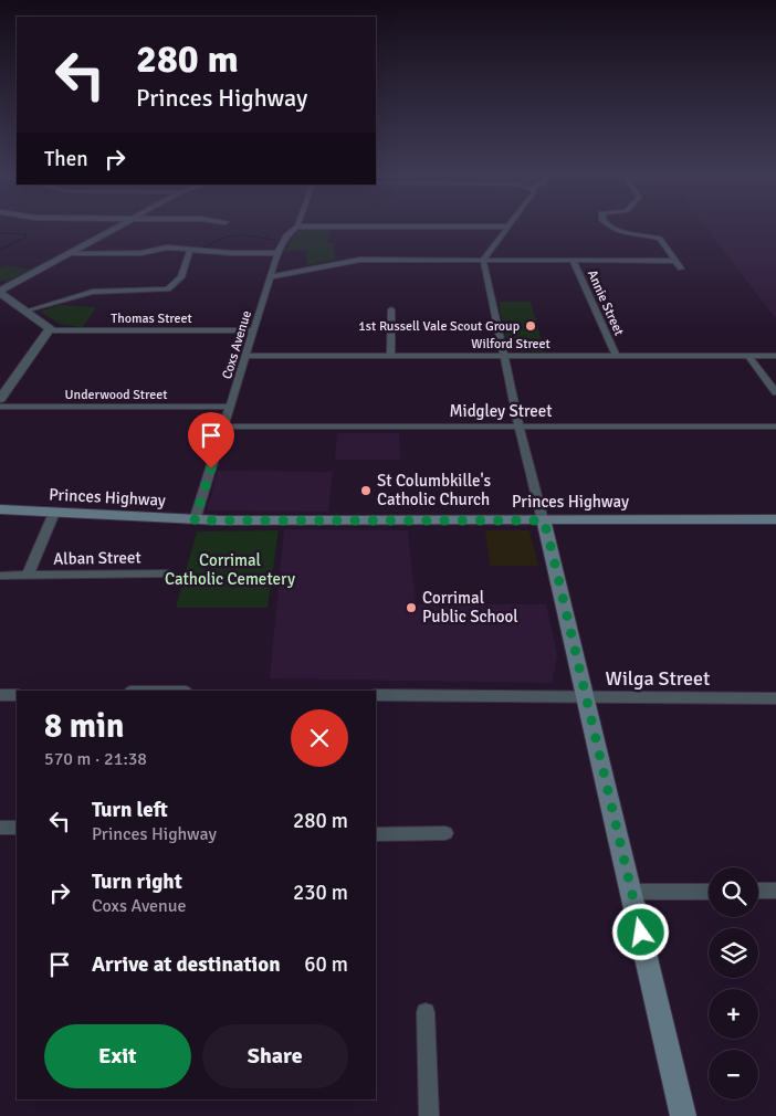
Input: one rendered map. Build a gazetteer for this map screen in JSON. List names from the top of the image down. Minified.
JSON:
{"streets":{"main road":["Princes Highway"],"street":["Annie Street","Thomas Street","Wilford Street","Coxs Avenue","Underwood Street","Midgley Street","Alban Street","Wilga Street"]},"crossings":[["Annie Street","Wilford Street"],["Thomas Street","Coxs Avenue"],["Wilford Street","Coxs Avenue"],["Coxs Avenue","Underwood Street"],["Coxs Avenue","Midgley Street"],["Coxs Avenue","Princes Highway"],["Princes Highway","Alban Street"]],"parks":["Corrimal Catholic Cemetery"],"places":["1st Russell Vale Scout Group","St Columbkille's Catholic Church","Corrimal Public School"],"page":{"turn":["280 m","Princes Highway"],"then":"Then","heading":["8 min","570 m · 21:38"],"list":[{"name":"Turn left","note":"Princes Highway","value":"280 m"},{"name":"Turn right","note":"Coxs Avenue","value":"230 m"},{"name":"Arrive at destination","value":"60 m"}],"map_buttons":["+","−"],"buttons":["Exit","Share"]}}
